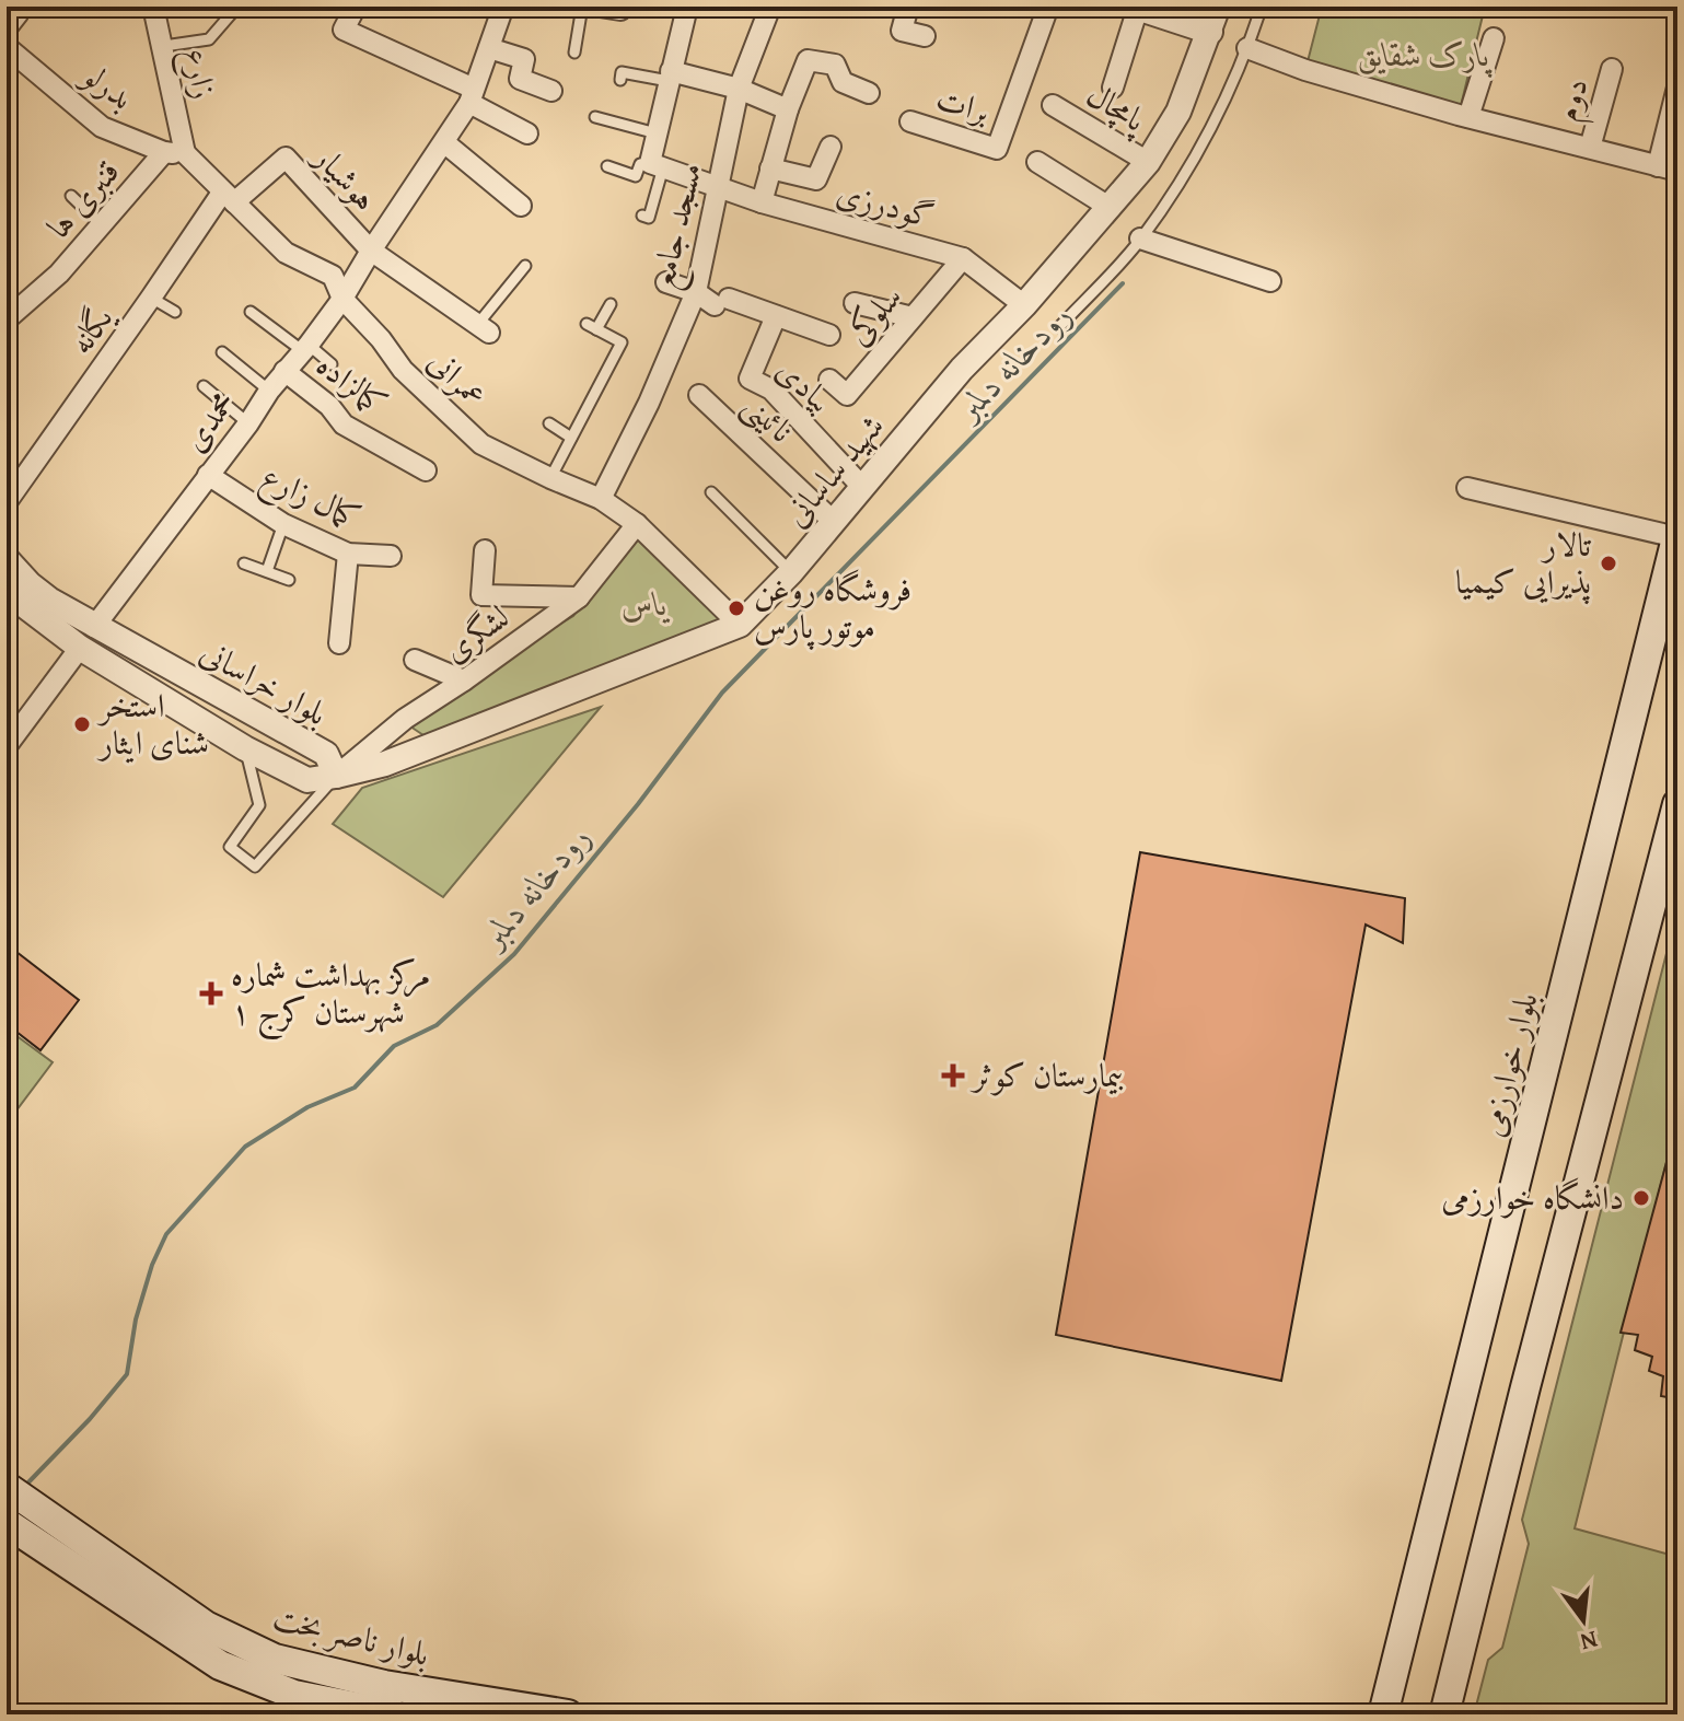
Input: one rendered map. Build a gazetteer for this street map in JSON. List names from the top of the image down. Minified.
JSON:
{"streets":{"main road":["بلوار خوارزمی","بلوار ناصر بخت"],"street":["زارع","بدرلو","دوم","برات","پامچال","هوشیار","قنبری ها","گودرزی","مسجد جامع","سلوکی","یگانه","عمرانی","کمالزاده","بیادی","نائینی","محمدی","شهید ساسانی","کمال زارع","لشگری","بلوار خراسانی"]},"crossings":[["زارع","بدرلو"],["زارع","قنبری ها"],["بدرلو","قنبری ها"],["پامچال","شهید ساسانی"],["هوشیار","یگانه"],["هوشیار","محمدی"],["گودرزی","مسجد جامع"],["گودرزی","سلوکی"],["گودرزی","شهید ساسانی"],["مسجد جامع","عمرانی"],["عمرانی","محمدی"],["عمرانی","شهید ساسانی"],["عمرانی","لشگری"],["کمالزاده","محمدی"],["بیادی","شهید ساسانی"],["نائینی","شهید ساسانی"],["محمدی","کمال زارع"],["محمدی","بلوار خراسانی"],["شهید ساسانی","لشگری"],["شهید ساسانی","بلوار خراسانی"],["لشگری","بلوار خراسانی"]],"water":["رودخانه دلمبر"],"parks":["پارک شقایق","یاس"],"places":{"other":["تالار پذیرایی کیمیا","فروشگاه روغن موتور پارس","استخر شنای ایثار","دانشگاه خوارزمی"],"health":["مرکز بهداشت شماره ۱ شهرستان کرج","بیمارستان کوثر"]},"north":"bottom"}
